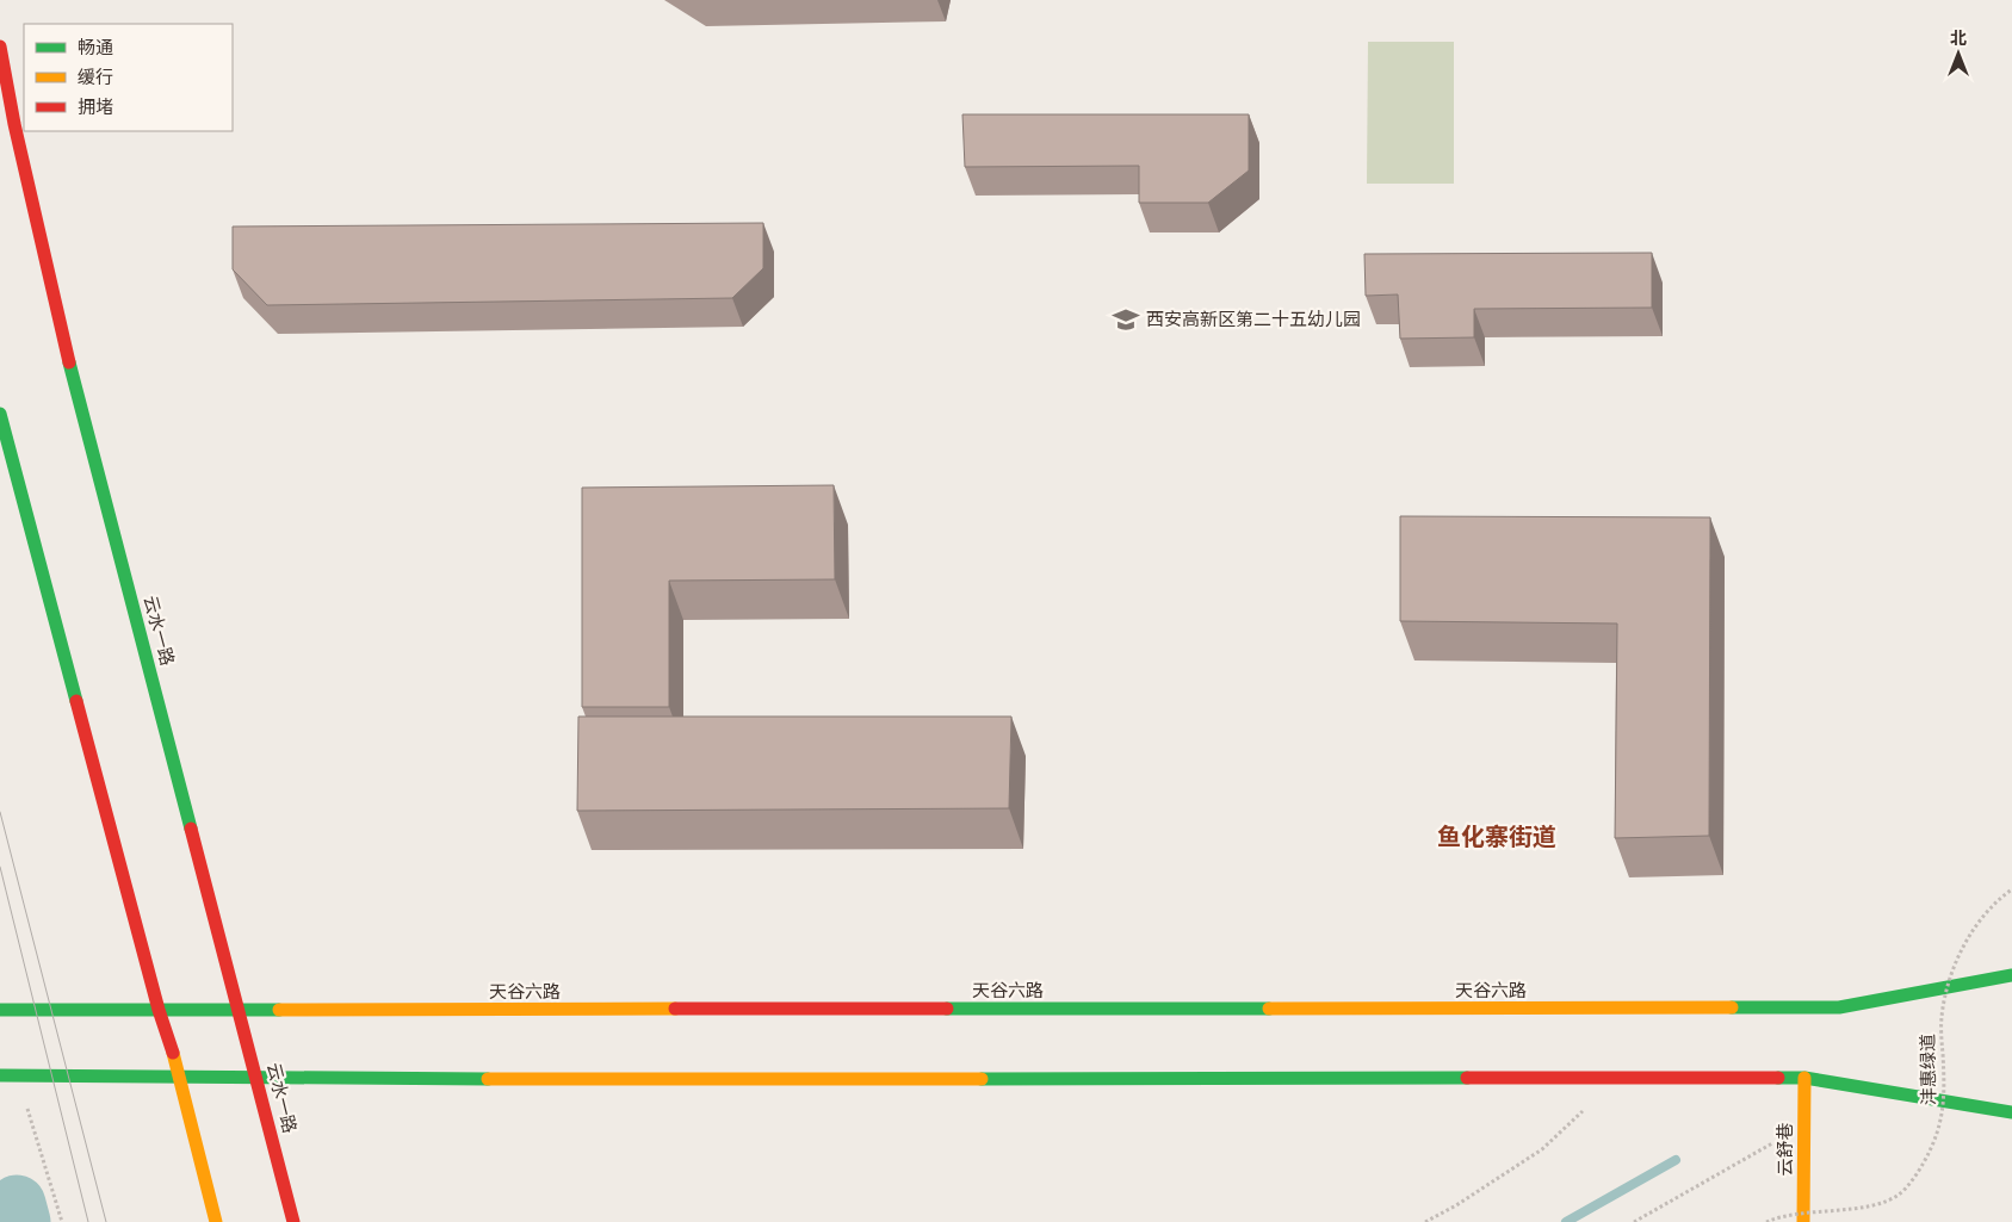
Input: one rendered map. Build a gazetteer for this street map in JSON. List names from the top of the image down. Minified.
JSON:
{"streets":{"main road":["云水一路","天谷六路","云舒巷"],"path":["沣惠绿道"]},"crossings":[["云水一路","天谷六路"]],"districts":["鱼化寨街道"],"places":{"school or university":["西安高新区第二十五幼儿园"]},"legend":["畅通","缓行","拥堵"],"north":"top"}
